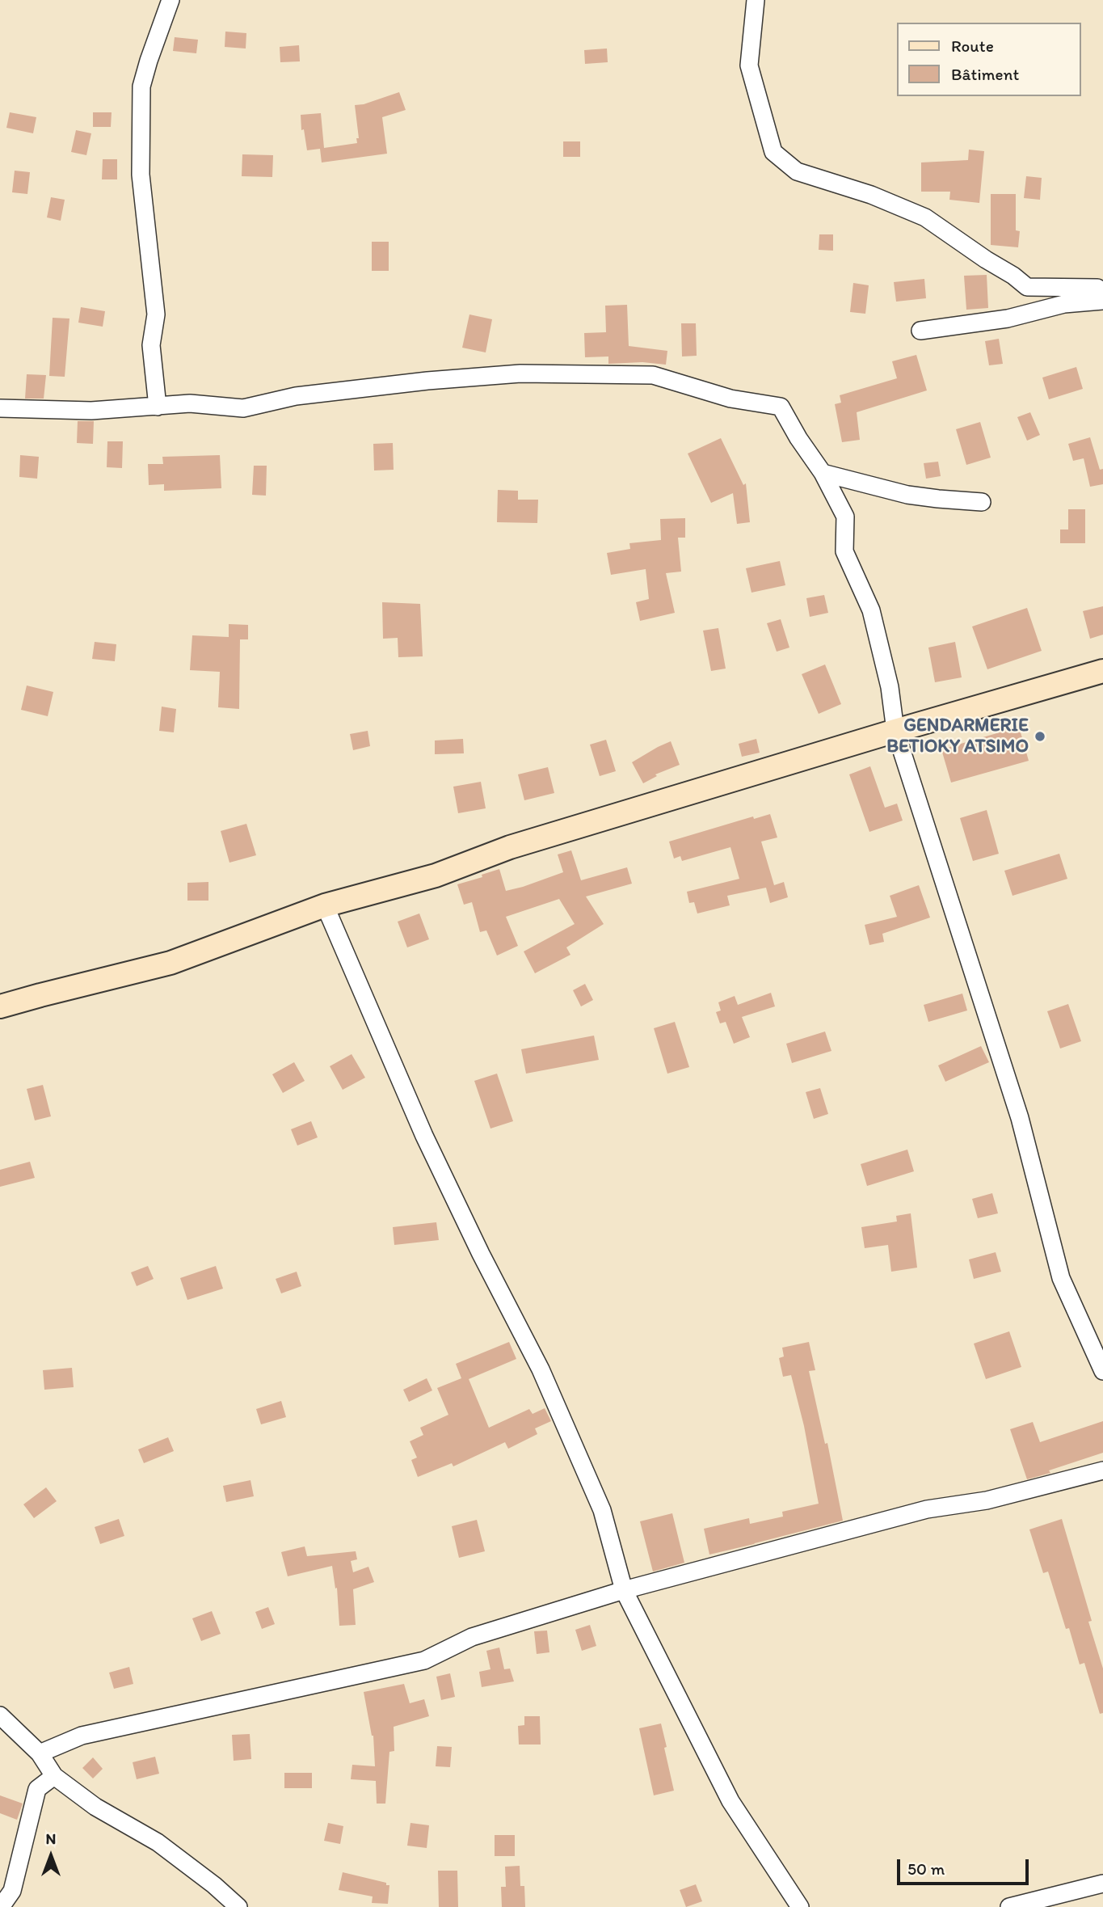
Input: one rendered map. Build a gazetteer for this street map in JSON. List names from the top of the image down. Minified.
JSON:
{"places":["GENDARMERIE BETIOKY ATSIMO"],"legend":["Route","Bâtiment"],"scale_bar":"50 m","north":"top"}
